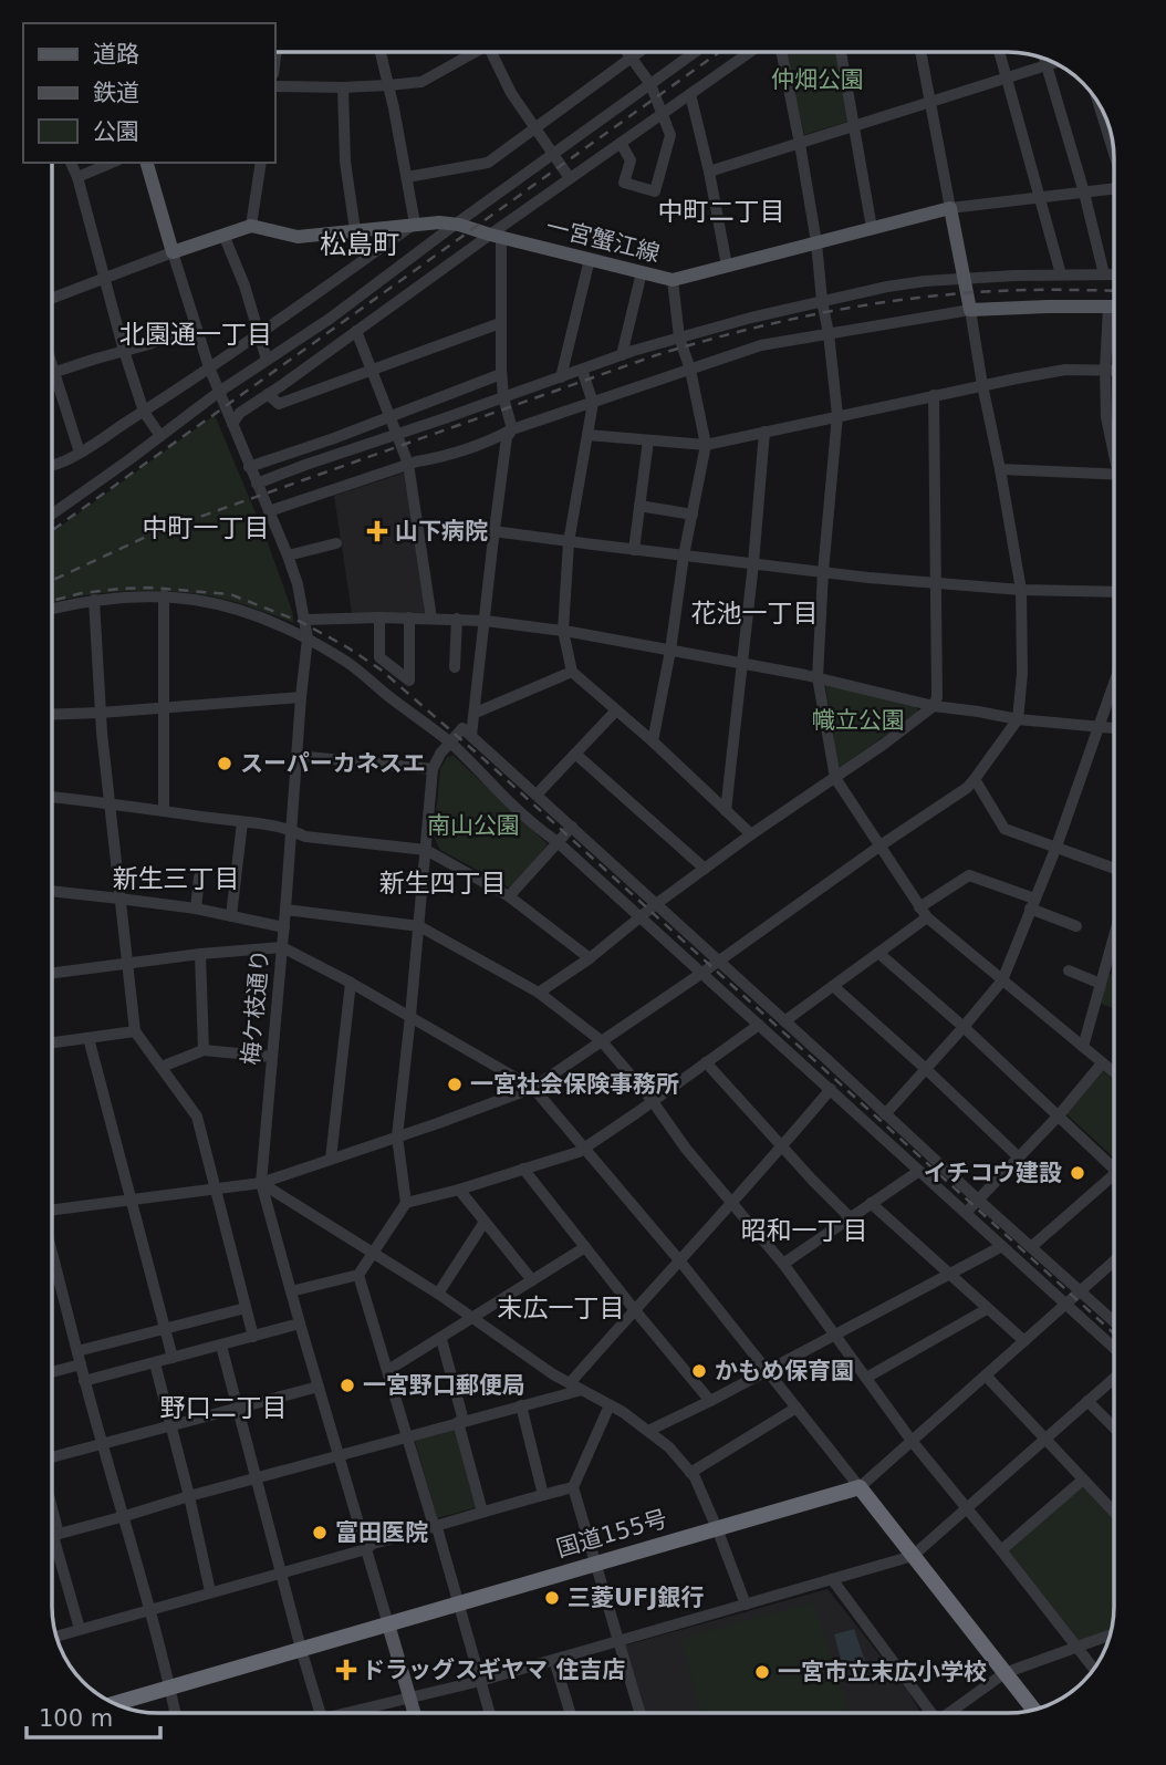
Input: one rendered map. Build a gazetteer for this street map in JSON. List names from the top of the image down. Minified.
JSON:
{"streets":{"highway":["国道155号"],"main road":["一宮蟹江線"],"street":["梅ケ枝通り"]},"crossings":[["梅ケ枝通り","国道155号"]],"districts":["中町二丁目","松島町","北園通一丁目","中町一丁目","花池一丁目","新生三丁目","新生四丁目","昭和一丁目","末広一丁目","野口二丁目"],"parks":["仲畑公園","幟立公園","南山公園"],"places":{"health":["山下病院","ドラッグスギヤマ 住吉店"],"other":["スーパーカネスエ","一宮社会保険事務所","イチコウ建設","かもめ保育園","一宮野口郵便局","富田医院","三菱UFJ銀行","一宮市立末広小学校"]},"legend":["道路","鉄道","公園"],"scale_bar":"100 m"}
